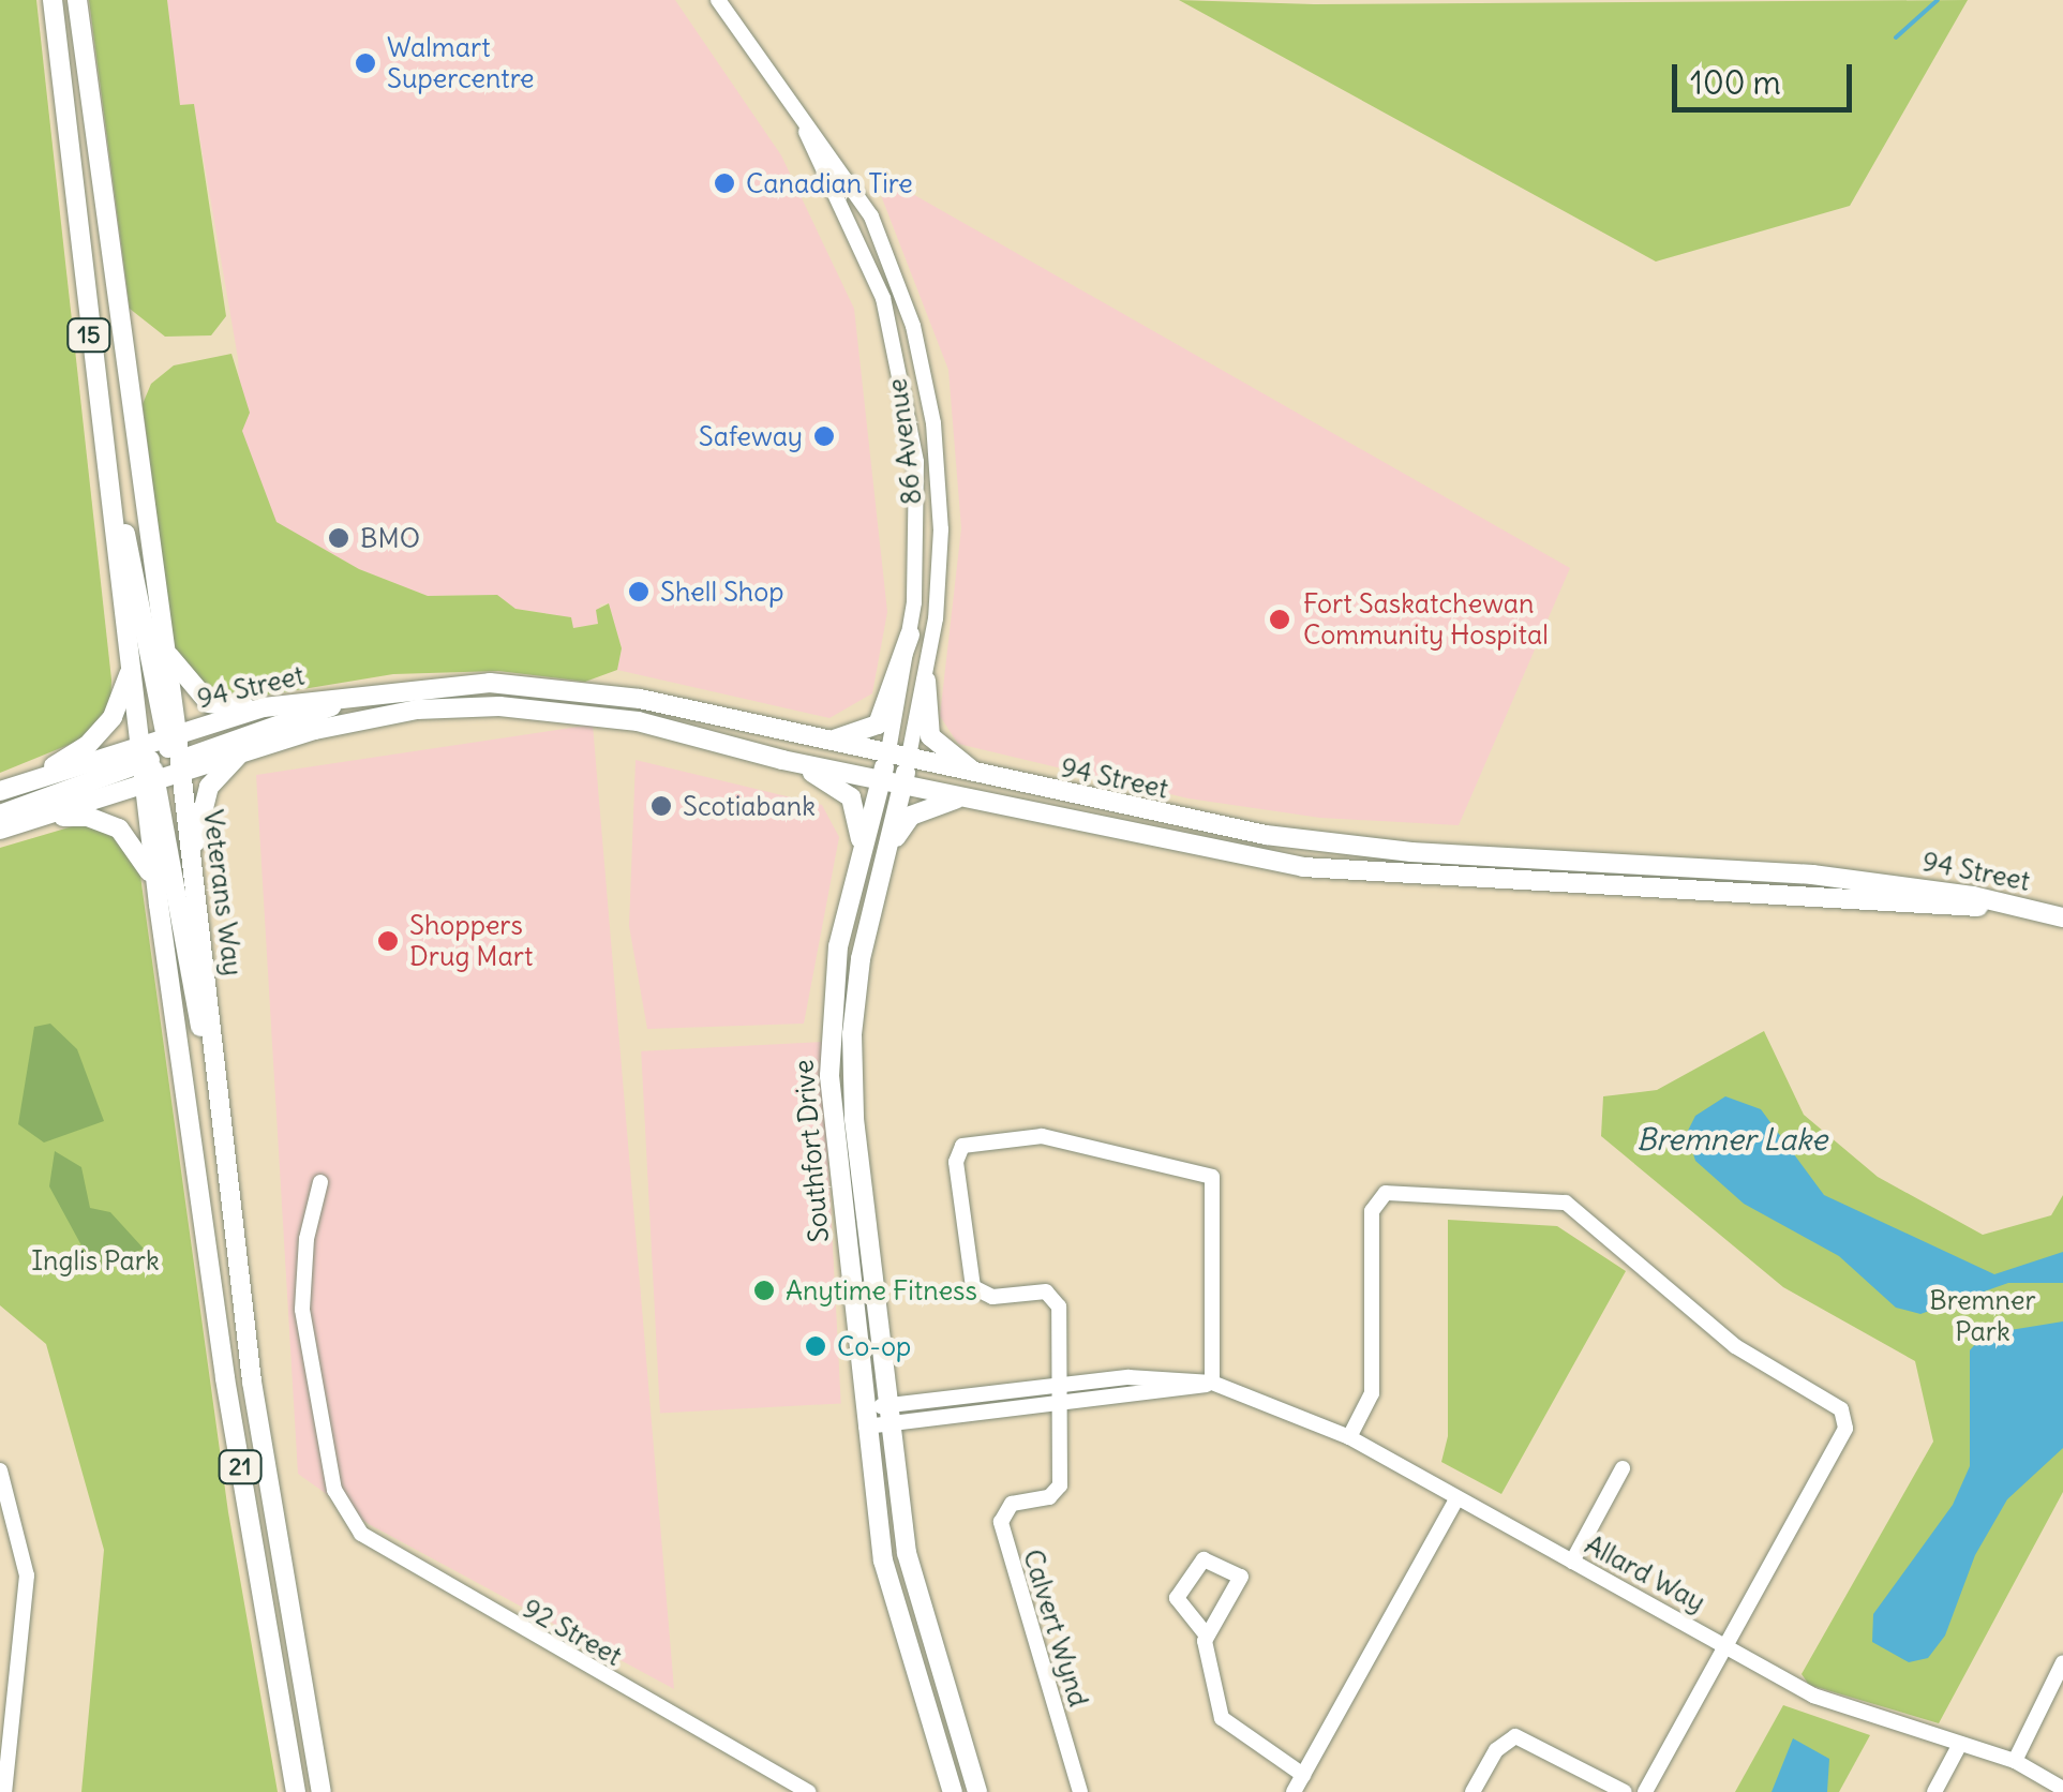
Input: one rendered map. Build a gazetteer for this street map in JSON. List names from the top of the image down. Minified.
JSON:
{"streets":{"main road":["15","86 Avenue","94 Street","Veterans Way","Southfort Drive","21"],"street":["Allard Way","Calvert Wynd","92 Street"]},"crossings":[["15","21"],["86 Avenue","94 Street"],["86 Avenue","Southfort Drive"],["94 Street","Veterans Way"],["94 Street","Southfort Drive"],["Southfort Drive","Allard Way"],["Allard Way","Calvert Wynd"]],"water":["Bremner Lake"],"parks":["Inglis Park","Bremner Park"],"places":["Walmart Supercentre","Canadian Tire","Safeway","BMO","Shell Shop","Fort Saskatchewan Community Hospital","Scotiabank","Shoppers Drug Mart","Anytime Fitness","Co-op"],"scale_bar":"100 m"}
